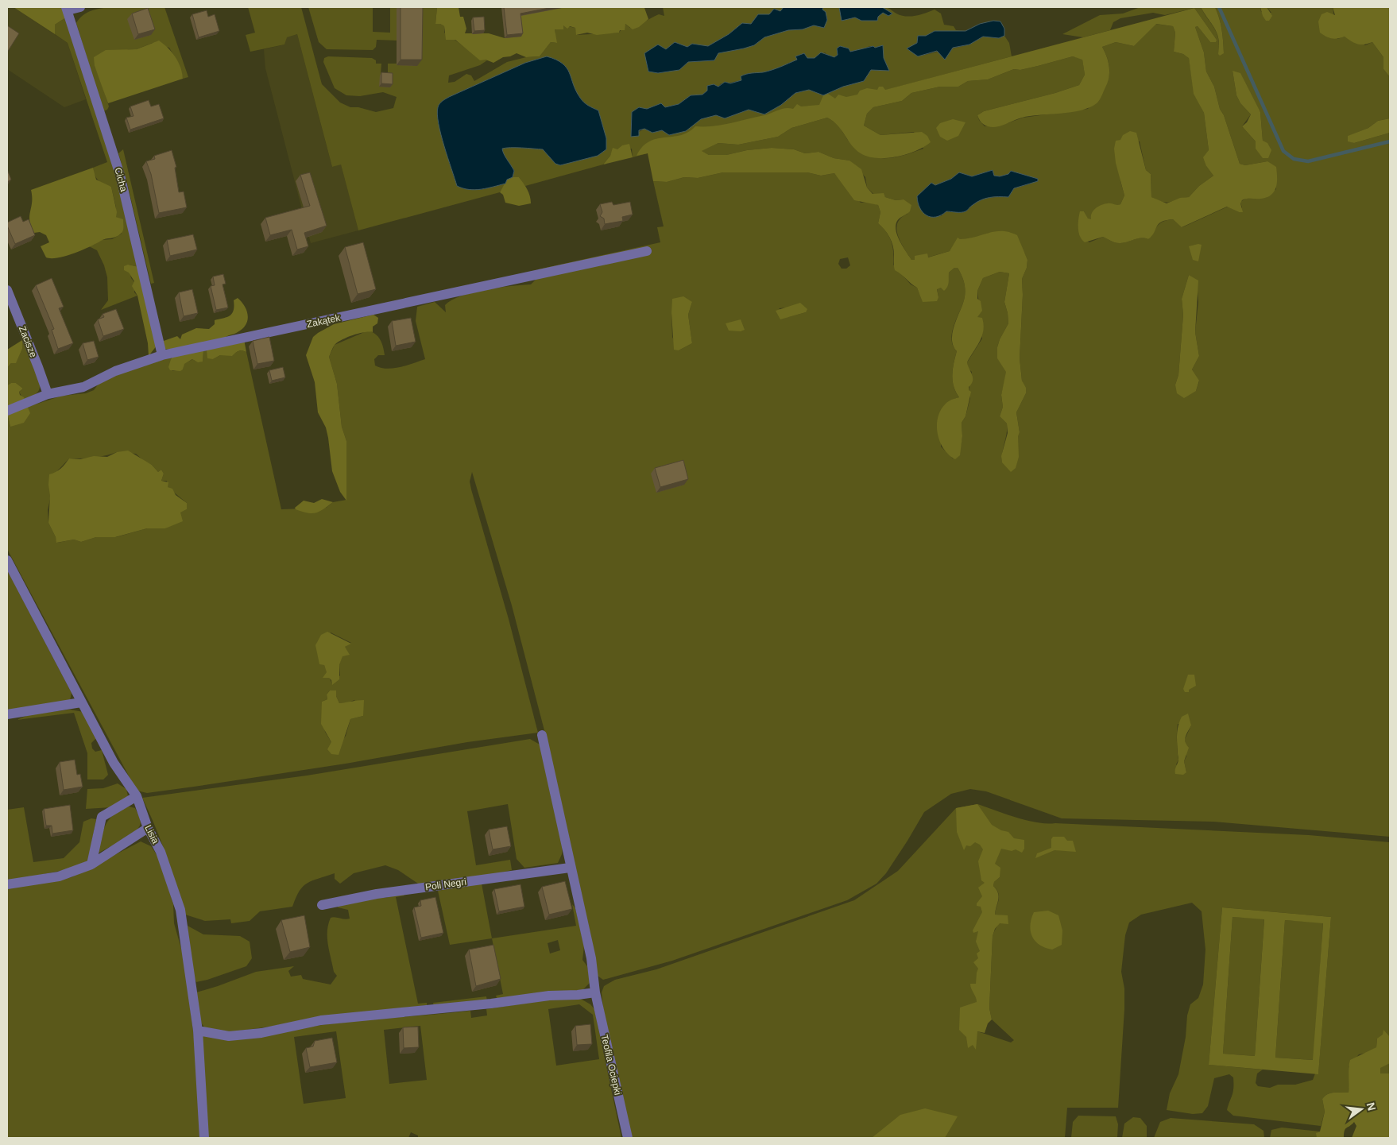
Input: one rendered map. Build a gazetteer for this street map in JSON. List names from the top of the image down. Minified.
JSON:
{"streets":{"street":["Cicha","Zakątek","Zacisze","Lisia","Poli Negri","Teofila Ociepki"]},"crossings":[["Cicha","Zakątek"],["Zakątek","Zacisze"],["Poli Negri","Teofila Ociepki"]],"north":"right"}
